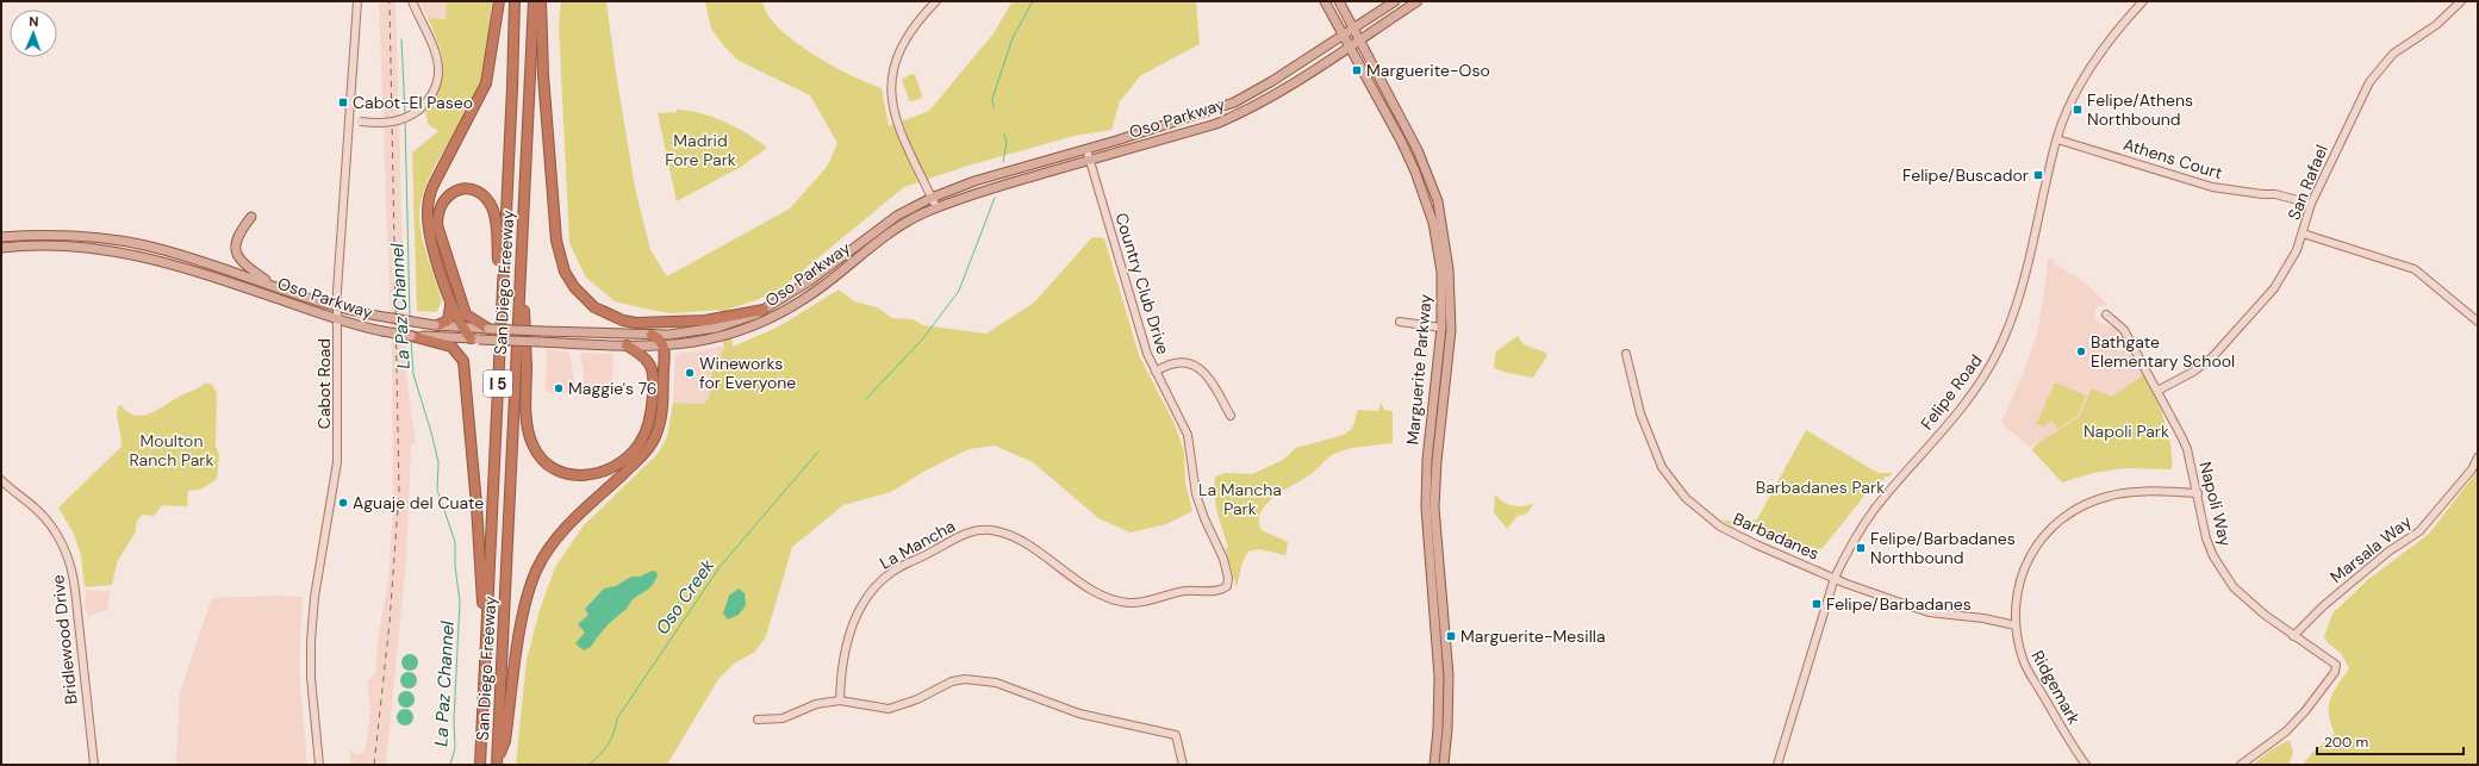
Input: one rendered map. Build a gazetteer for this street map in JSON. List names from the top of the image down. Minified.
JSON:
{"streets":{"highway":["San Diego Freeway","I 5"],"main road":["Oso Parkway","Marguerite Parkway"],"street":["Athens Court","San Rafael","Country Club Drive","Cabot Road","Felipe Road","Napoli Way","Barbadanes","La Mancha","Marsala Way","Bridlewood Drive","Ridgemark"]},"crossings":[["Oso Parkway","Country Club Drive"],["Oso Parkway","Marguerite Parkway"],["Oso Parkway","Cabot Road"],["Athens Court","San Rafael"],["Athens Court","Felipe Road"],["San Rafael","Napoli Way"],["Country Club Drive","La Mancha"],["Felipe Road","Barbadanes"],["Napoli Way","Marsala Way"],["Napoli Way","Ridgemark"],["Barbadanes","Ridgemark"]],"water":["La Paz Channel","Oso Creek"],"parks":["Madrid Fore Park","Napoli Park","Moulton Ranch Park","Barbadanes Park","La Mancha Park"],"places":{"transit":["Marguerite-Oso","Cabot-El Paseo","Felipe/Athens Northbound","Felipe/Buscador","Felipe/Barbadanes Northbound","Felipe/Barbadanes","Marguerite-Mesilla"],"other":["Bathgate Elementary School","Wineworks for Everyone","Maggie's 76","Aguaje del Cuate"]},"scale_bar":"200 m","north":"top"}
